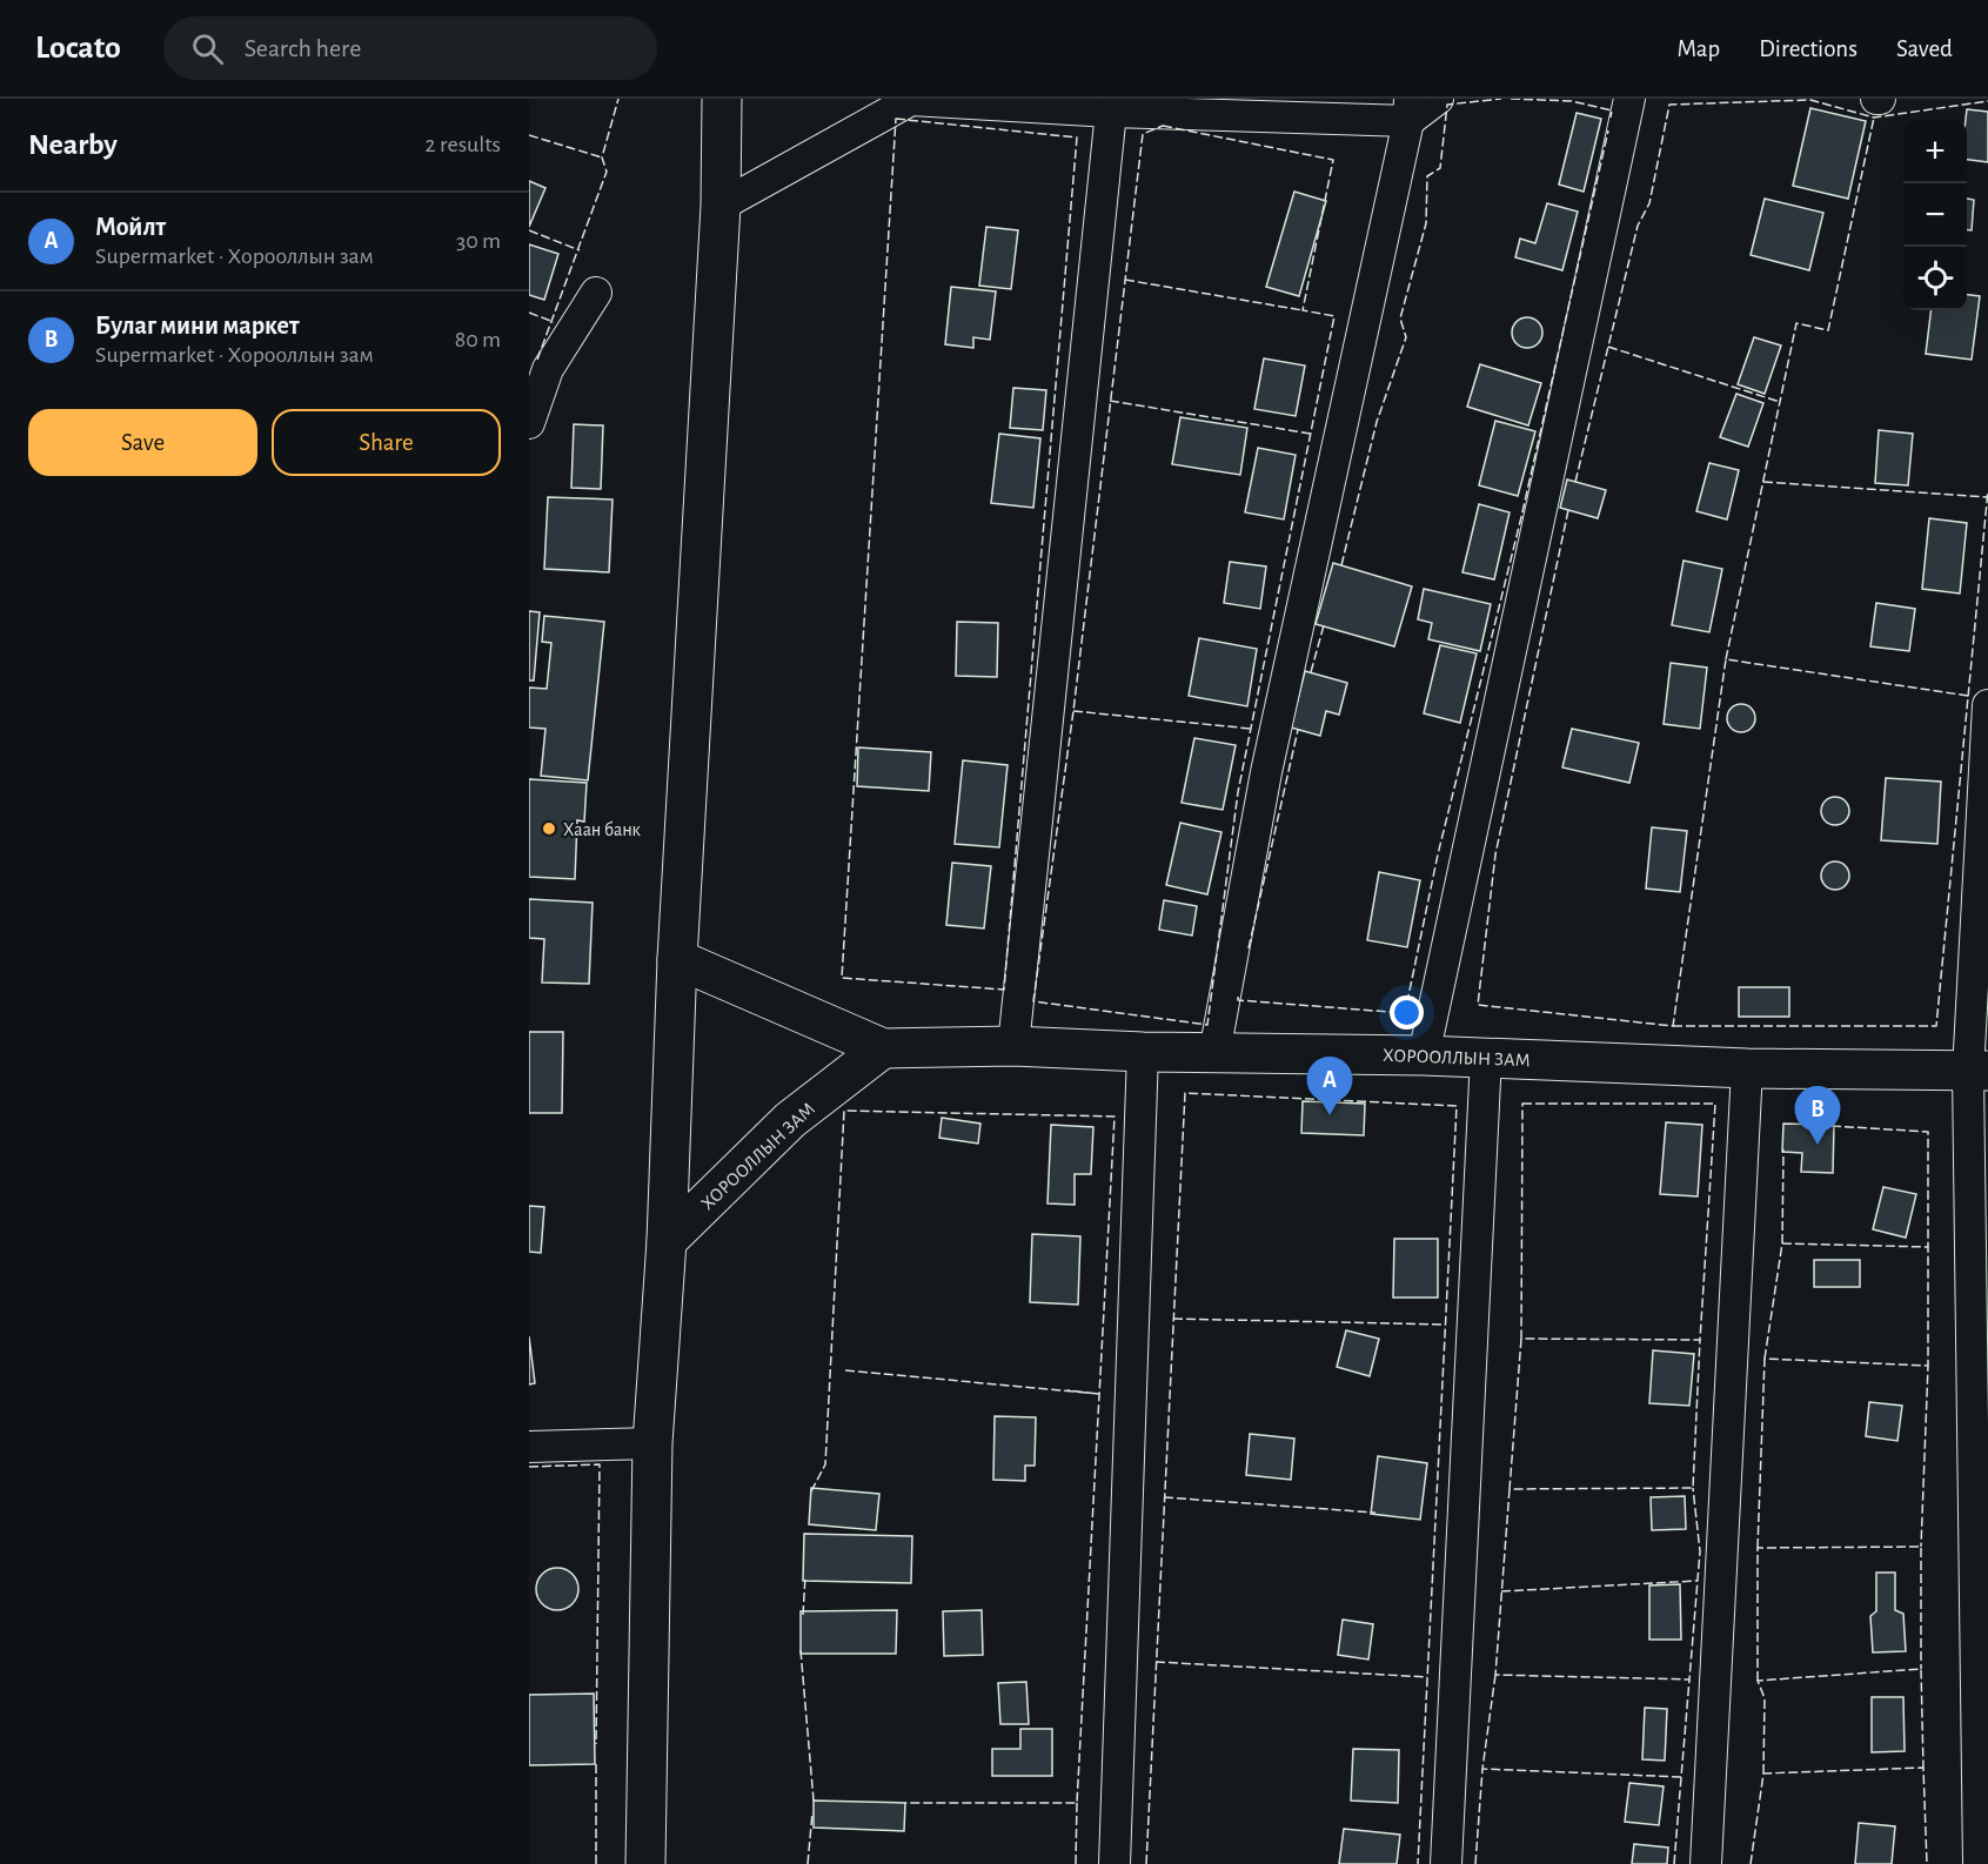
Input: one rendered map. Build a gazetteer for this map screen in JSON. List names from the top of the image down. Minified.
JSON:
{"streets":{"main road":["ХОРООЛЛЫН ЗАМ"]},"places":["Хаан банк"],"page":{"header":"Locato","search":"Search here","nav":["Map","Directions","Saved"],"heading":["Nearby","2 results"],"map_buttons":["+","−"],"list":[{"mark":"A","name":"Мойлт","note":"Supermarket · Хорооллын зам","value":"30 m"},{"mark":"B","name":"Булаг мини маркет","note":"Supermarket · Хорооллын зам","value":"80 m"}],"buttons":["Save","Share"],"pins":["A","B"]}}
